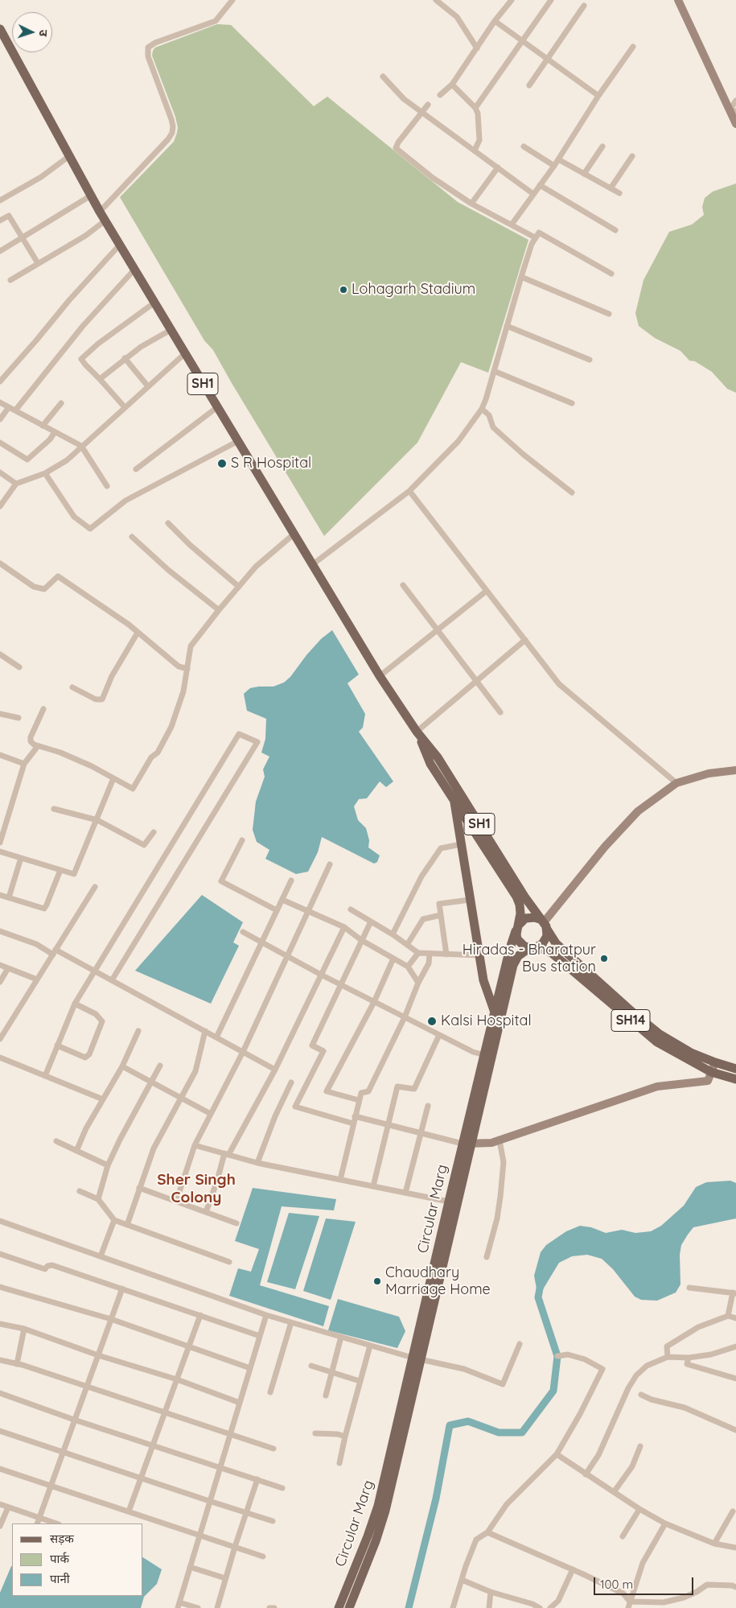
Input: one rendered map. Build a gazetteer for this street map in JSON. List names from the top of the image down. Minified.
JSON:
{"streets":{"main road":["SH1","SH14","Circular Marg"]},"crossings":[["SH1","SH14"],["SH1","Circular Marg"],["SH14","Circular Marg"]],"districts":["Sher Singh Colony"],"places":["Lohagarh Stadium","S R Hospital","Hiradas - Bharatpur Bus station","Kalsi Hospital","Chaudhary Marriage Home"],"legend":["सड़क","पार्क","पानी"],"scale_bar":"100 m","north":"right"}
